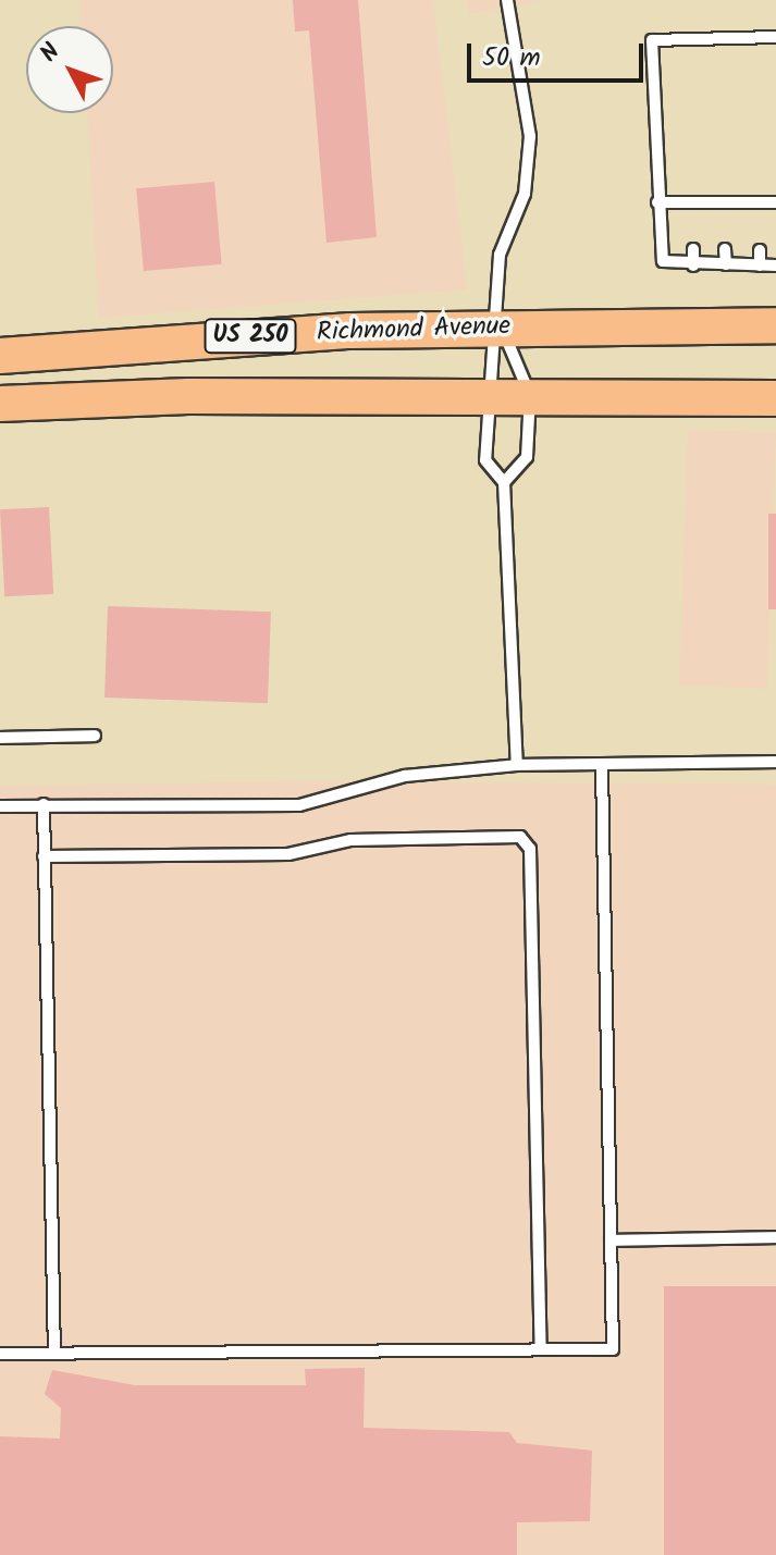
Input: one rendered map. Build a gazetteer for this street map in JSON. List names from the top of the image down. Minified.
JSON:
{"streets":{"main road":["Richmond Avenue","US 250"]},"scale_bar":"50 m","north":"top left"}
